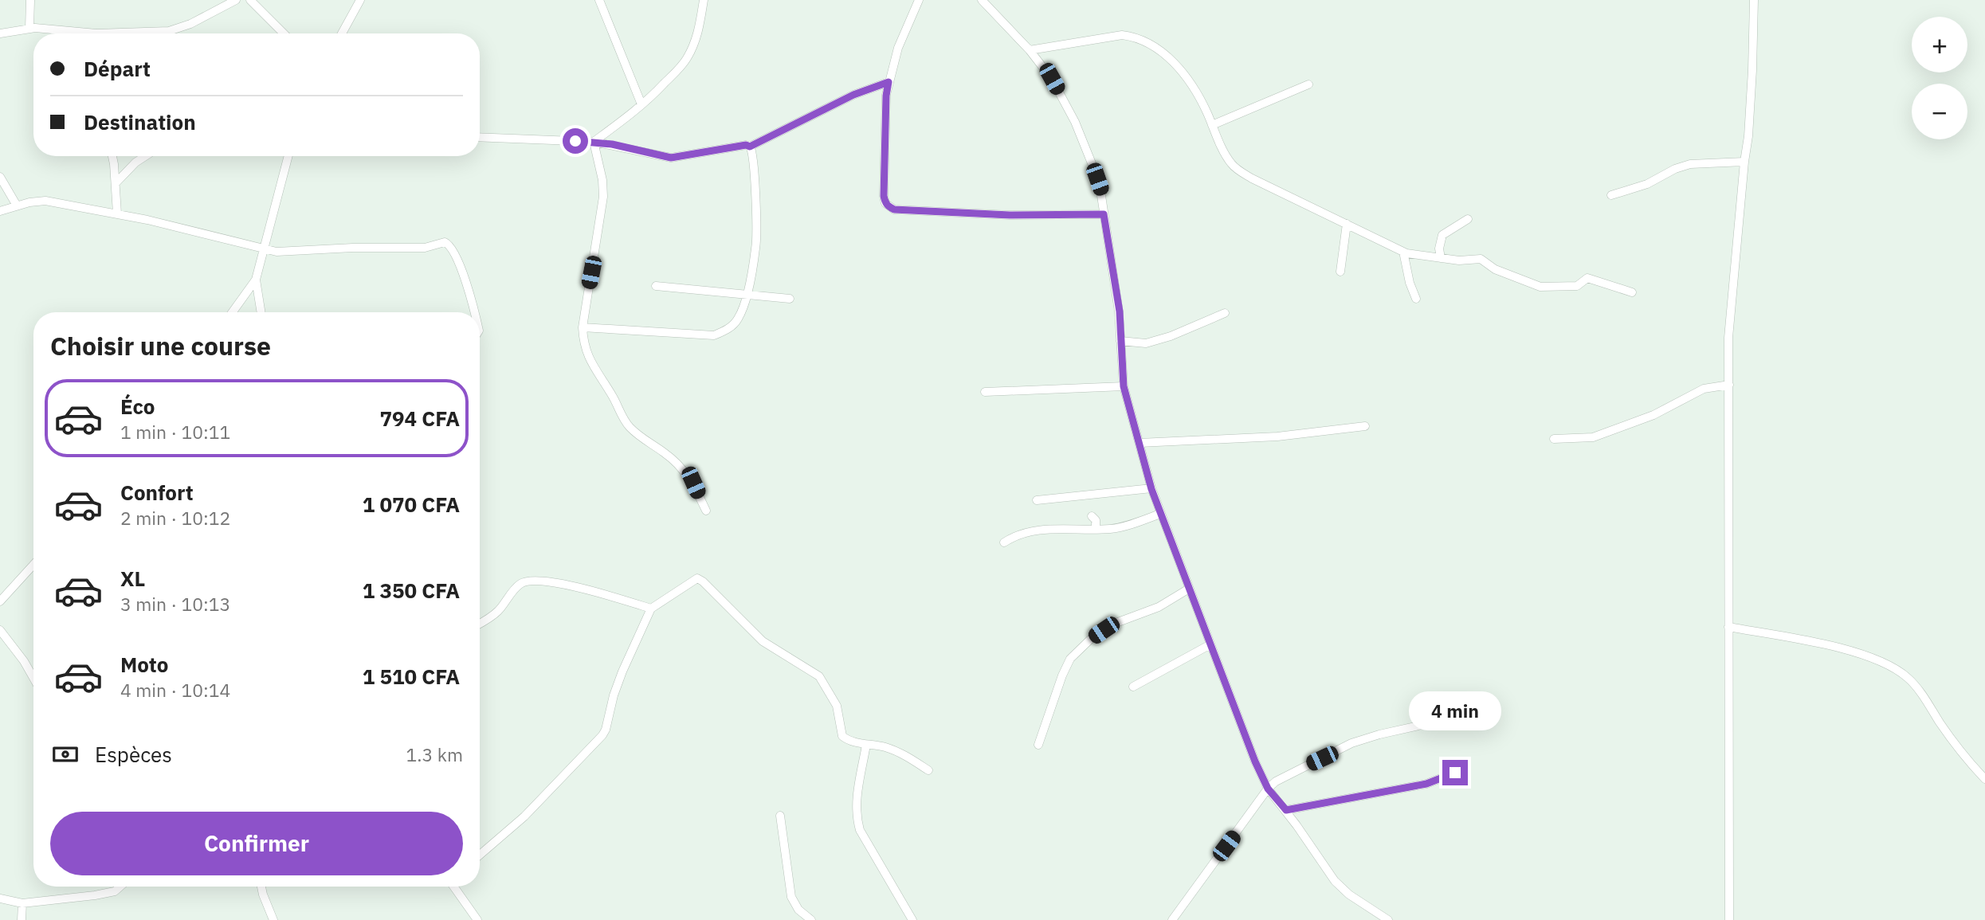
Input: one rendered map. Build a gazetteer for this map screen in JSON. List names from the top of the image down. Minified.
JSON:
{"page":{"map_buttons":["+","−"],"banner":["Départ","Destination"],"heading":"Choisir une course","list":[{"name":"Éco","note":"1 min · 10:11","value":"794 CFA"},{"name":"Confort","note":"2 min · 10:12","value":"1 070 CFA"},{"name":"XL","note":"3 min · 10:13","value":"1 350 CFA"},{"name":"Moto","note":"4 min · 10:14","value":"1 510 CFA"}],"bubble":"4 min","pay":["Espèces","1.3 km"],"buttons":"Confirmer"}}
